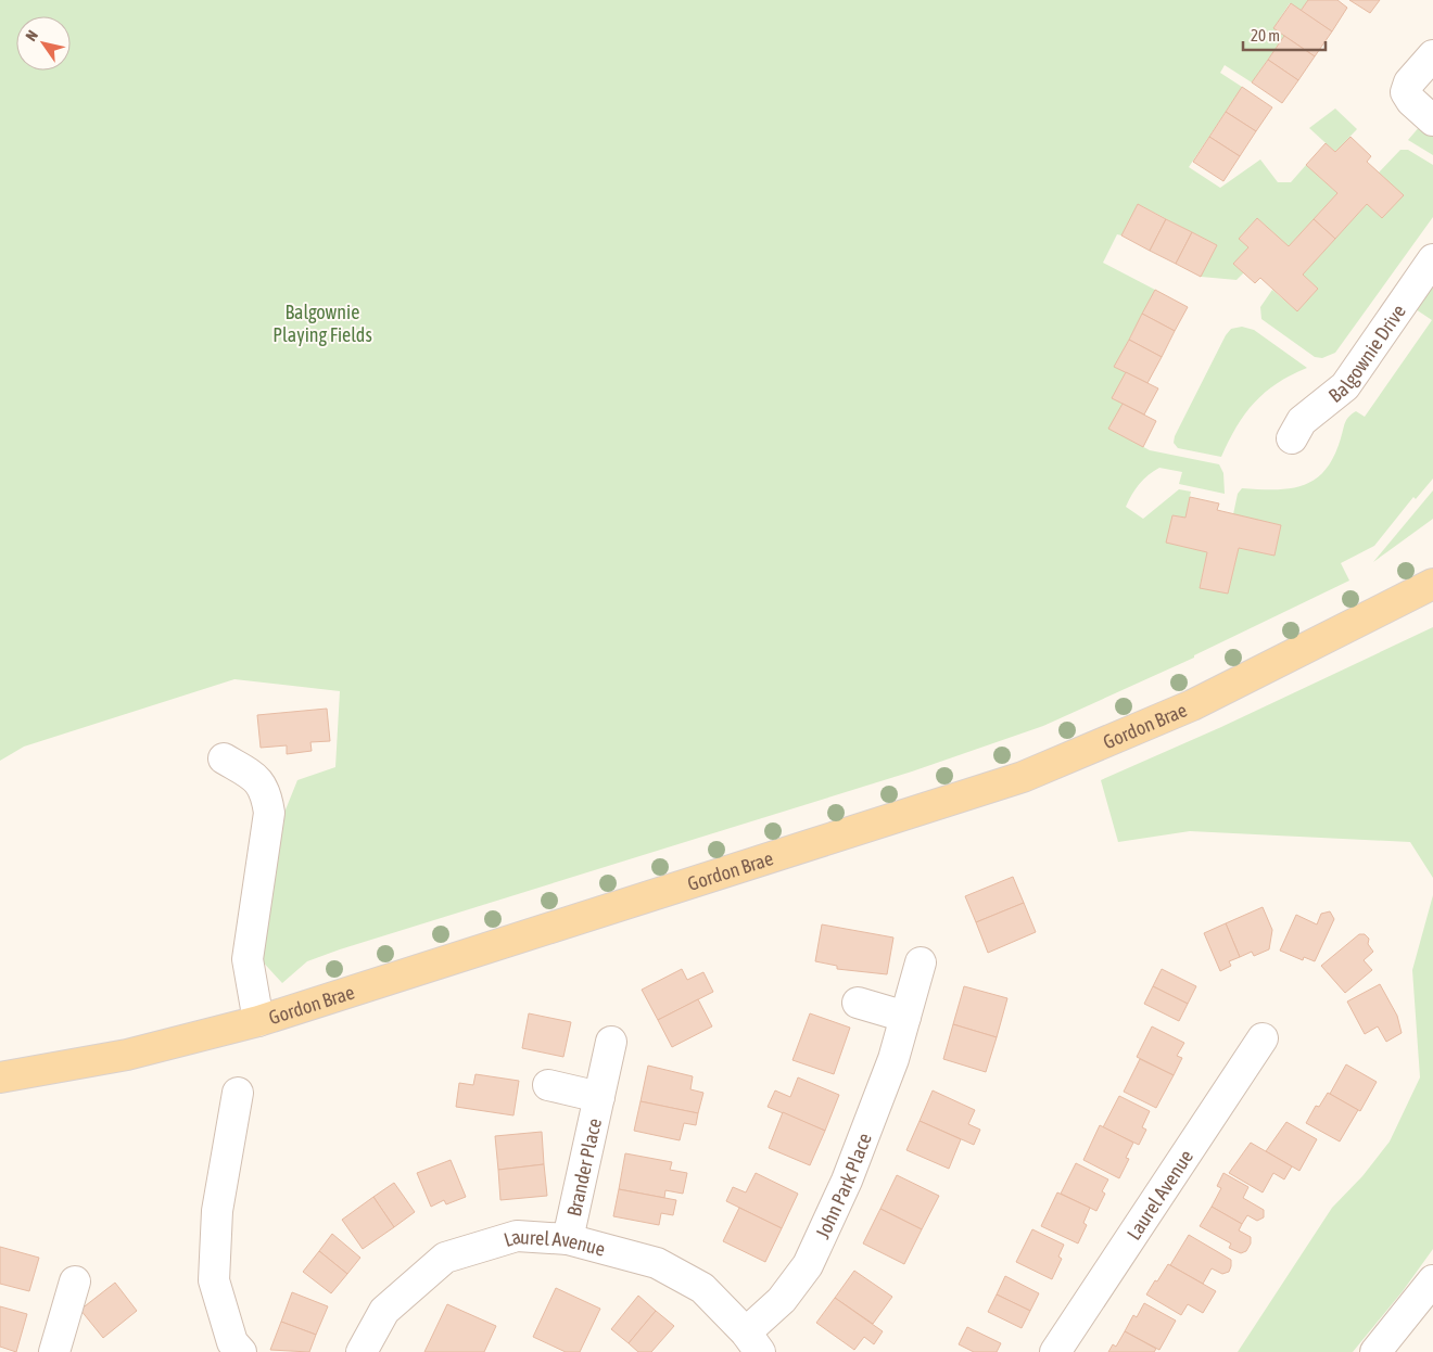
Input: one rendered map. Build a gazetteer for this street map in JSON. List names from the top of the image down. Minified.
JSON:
{"streets":{"main road":["Gordon Brae"],"street":["Balgownie Drive","Brander Place","John Park Place","Laurel Avenue"]},"crossings":[["Brander Place","Laurel Avenue"],["John Park Place","Laurel Avenue"]],"parks":["Balgownie Playing Fields"],"scale_bar":"20 m","north":"top left"}
